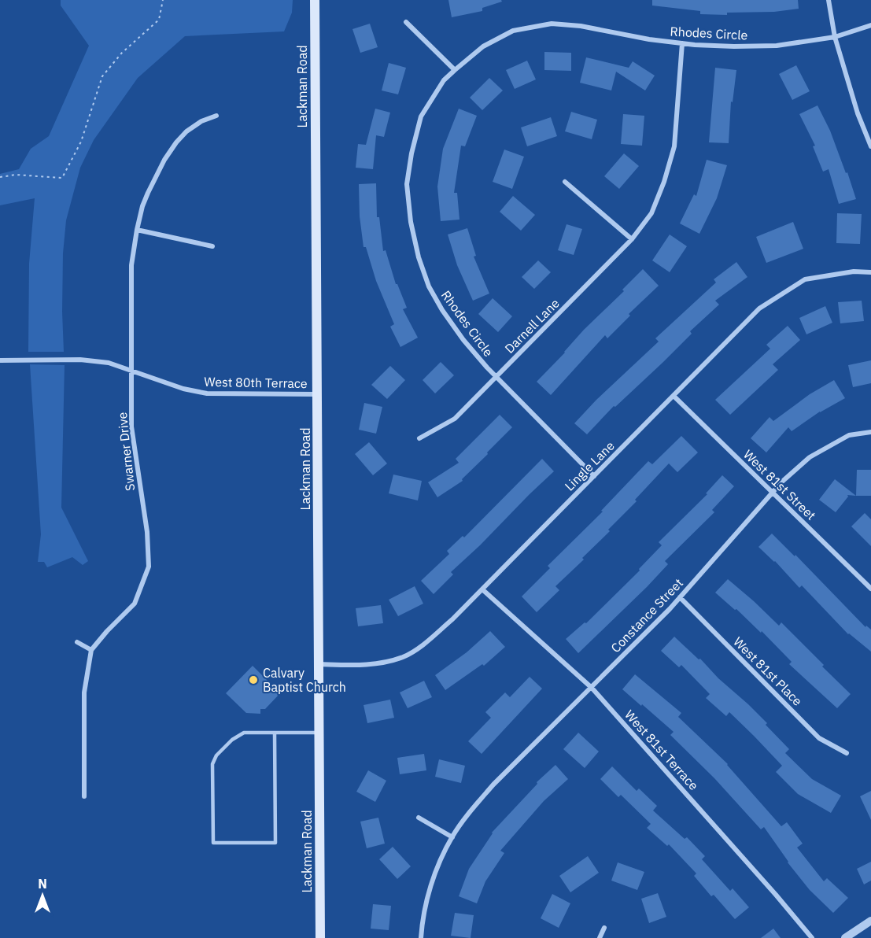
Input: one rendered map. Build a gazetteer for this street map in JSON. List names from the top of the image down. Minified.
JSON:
{"streets":{"main road":["Lackman Road"],"street":["Rhodes Circle","Darnell Lane","West 80th Terrace","Swarner Drive","Lingle Lane","West 81st Street","Constance Street","West 81st Place","West 81st Terrace"]},"crossings":[["Rhodes Circle","Darnell Lane"],["Rhodes Circle","Lingle Lane"],["Lackman Road","West 80th Terrace"],["Lackman Road","Lingle Lane"],["West 80th Terrace","Swarner Drive"],["Lingle Lane","West 81st Street"],["Lingle Lane","West 81st Terrace"],["West 81st Street","Constance Street"],["Constance Street","West 81st Place"],["Constance Street","West 81st Terrace"]],"places":["Calvary Baptist Church"],"north":"top"}
